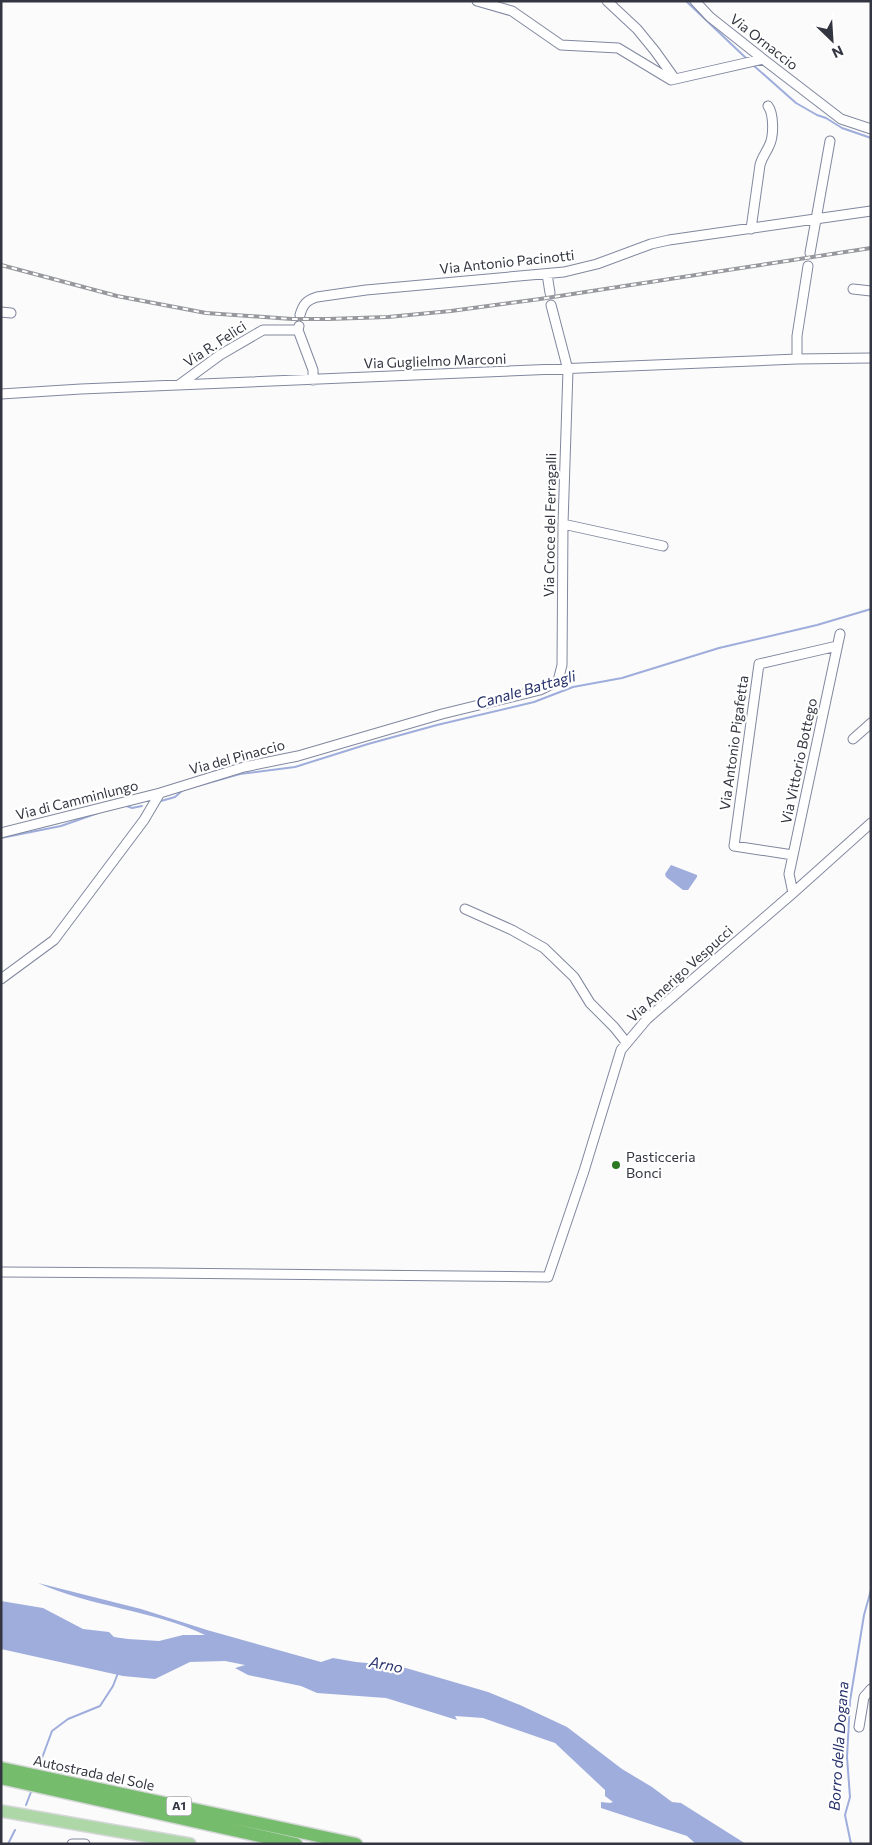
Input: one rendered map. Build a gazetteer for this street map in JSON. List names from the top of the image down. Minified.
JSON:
{"streets":{"highway":["Autostrada del Sole","A1"],"street":["Via Ornaccio","Via Antonio Pacinotti","Via R. Felici","Via Guglielmo Marconi","Via Croce del Ferragalli","Via Antonio Pigafetta","Via del Pinaccio","Via Vittorio Bottego","Via di Camminlungo","Via Amerigo Vespucci"]},"crossings":[["Via R. Felici","Via Guglielmo Marconi"],["Via Guglielmo Marconi","Via Croce del Ferragalli"],["Via Croce del Ferragalli","Via del Pinaccio"],["Via Antonio Pigafetta","Via Vittorio Bottego"],["Via del Pinaccio","Via di Camminlungo"],["Via Vittorio Bottego","Via Amerigo Vespucci"]],"water":["Canale Battagli","Arno","Borro della Dogana"],"places":["Pasticceria Bonci"],"north":"bottom right"}
